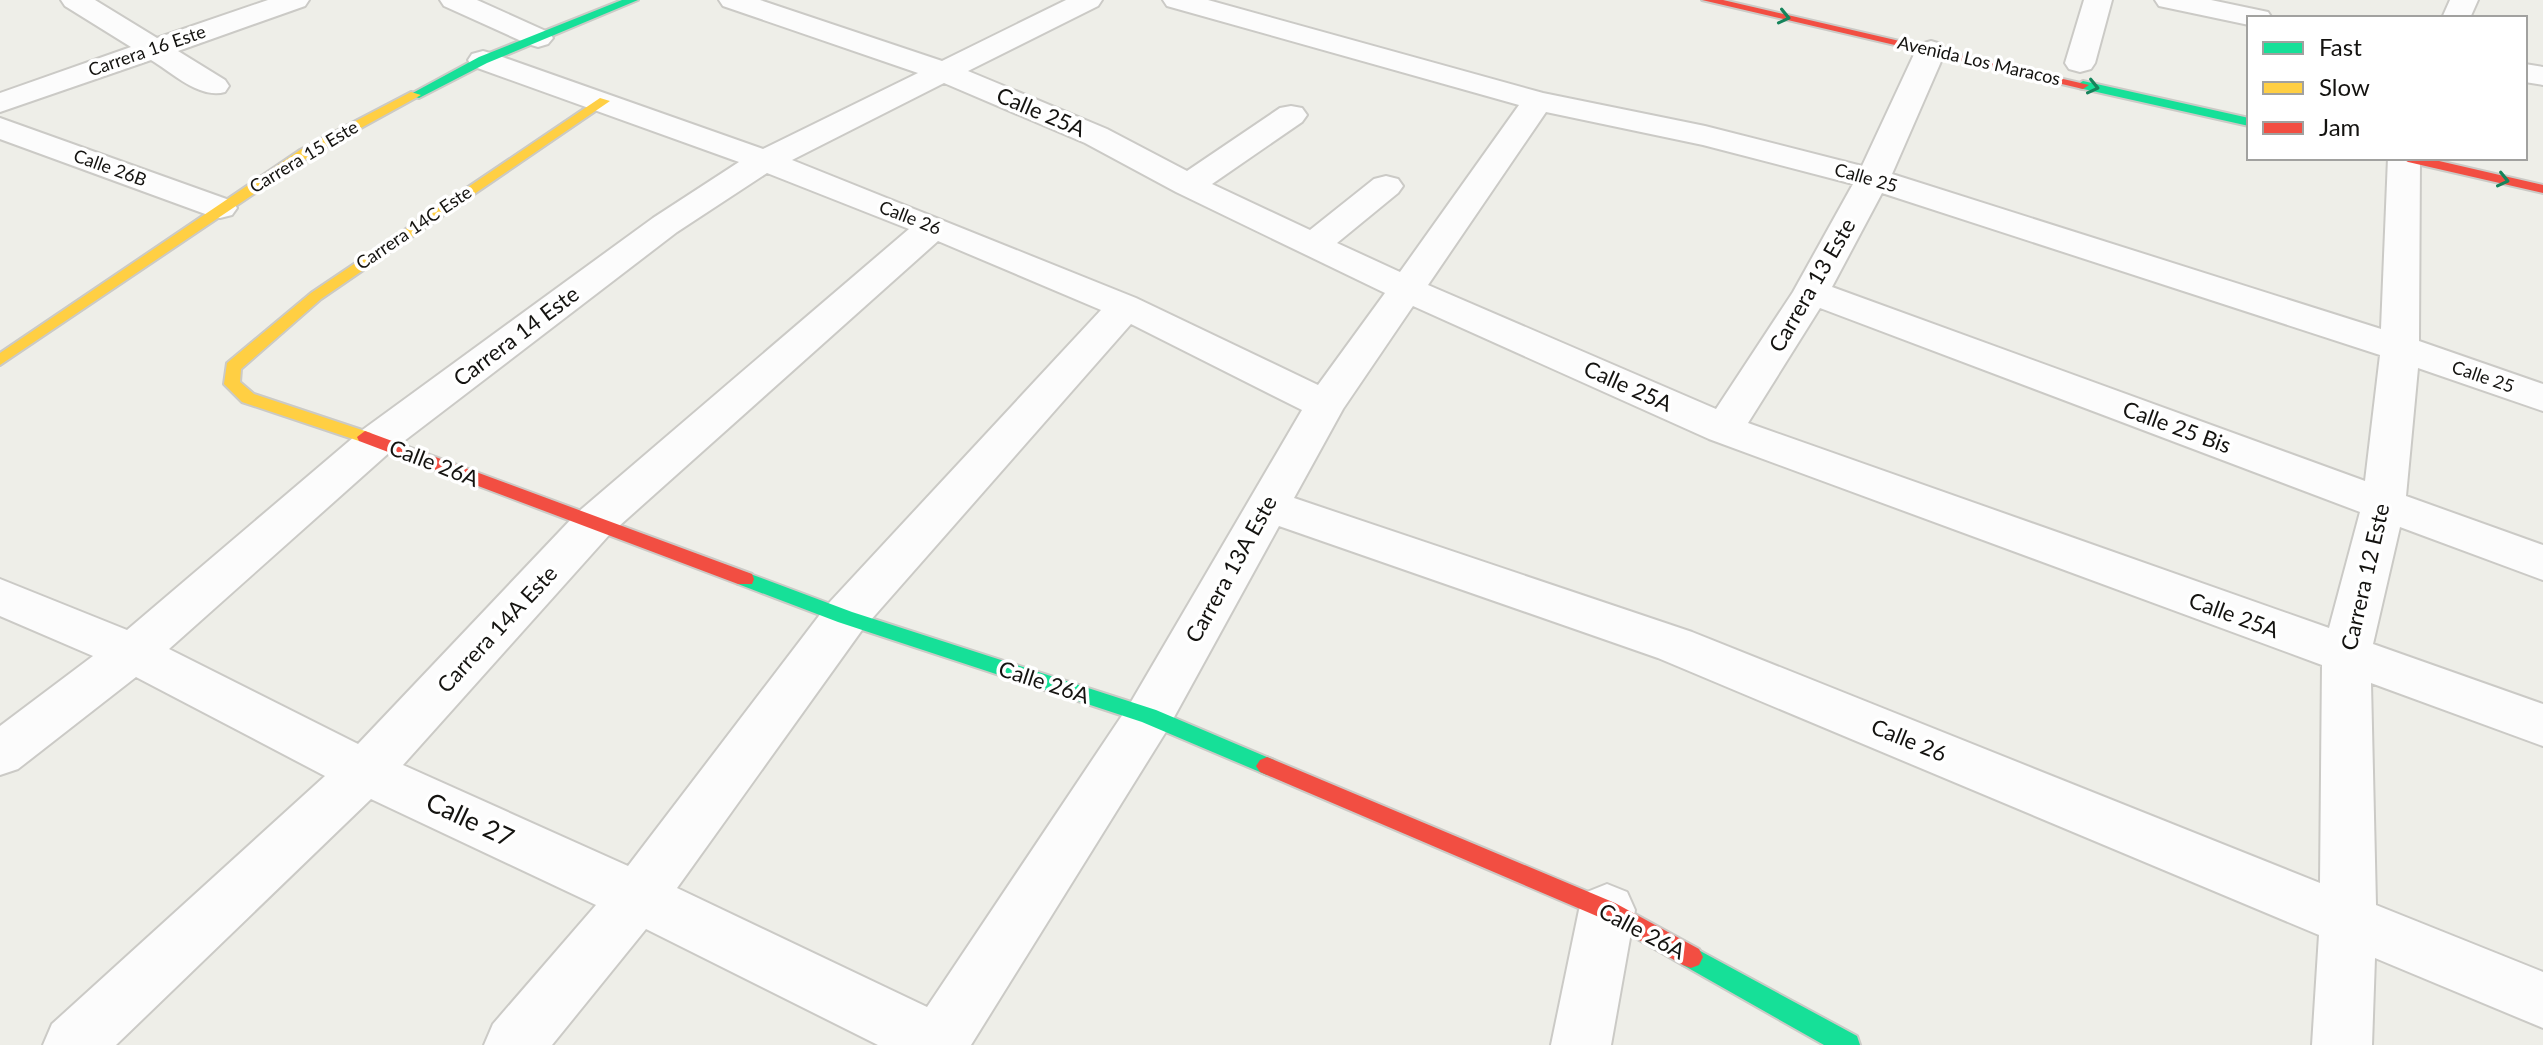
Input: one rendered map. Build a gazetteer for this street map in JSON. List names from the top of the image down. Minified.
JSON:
{"streets":{"street":["Carrera 16 Este","Avenida Los Maracos","Calle 25A","Carrera 15 Este","Calle 26B","Calle 25","Calle 26","Carrera 14C Este","Carrera 13 Este","Carrera 14 Este","Calle 25 Bis","Calle 26A","Carrera 13A Este","Carrera 12 Este","Carrera 14A Este","Calle 27"]},"crossings":[["Avenida Los Maracos","Carrera 13 Este"],["Calle 25A","Carrera 13 Este"],["Calle 25A","Carrera 14 Este"],["Calle 25A","Carrera 13A Este"],["Calle 25A","Carrera 12 Este"],["Carrera 15 Este","Calle 26B"],["Carrera 15 Este","Calle 26"],["Calle 25","Carrera 13 Este"],["Calle 25","Carrera 13A Este"],["Calle 25","Carrera 12 Este"],["Calle 26","Carrera 14C Este"],["Calle 26","Carrera 14 Este"],["Calle 26","Carrera 13A Este"],["Calle 26","Carrera 12 Este"],["Calle 26","Carrera 14A Este"],["Carrera 14C Este","Calle 26A"],["Carrera 13 Este","Calle 25 Bis"],["Carrera 14 Este","Calle 26A"],["Carrera 14 Este","Calle 27"],["Calle 25 Bis","Carrera 12 Este"],["Calle 26A","Carrera 13A Este"],["Calle 26A","Carrera 14A Este"],["Carrera 13A Este","Calle 27"],["Carrera 14A Este","Calle 27"]],"one_way":["Avenida Los Maracos"],"legend":["Fast","Slow","Jam"]}
